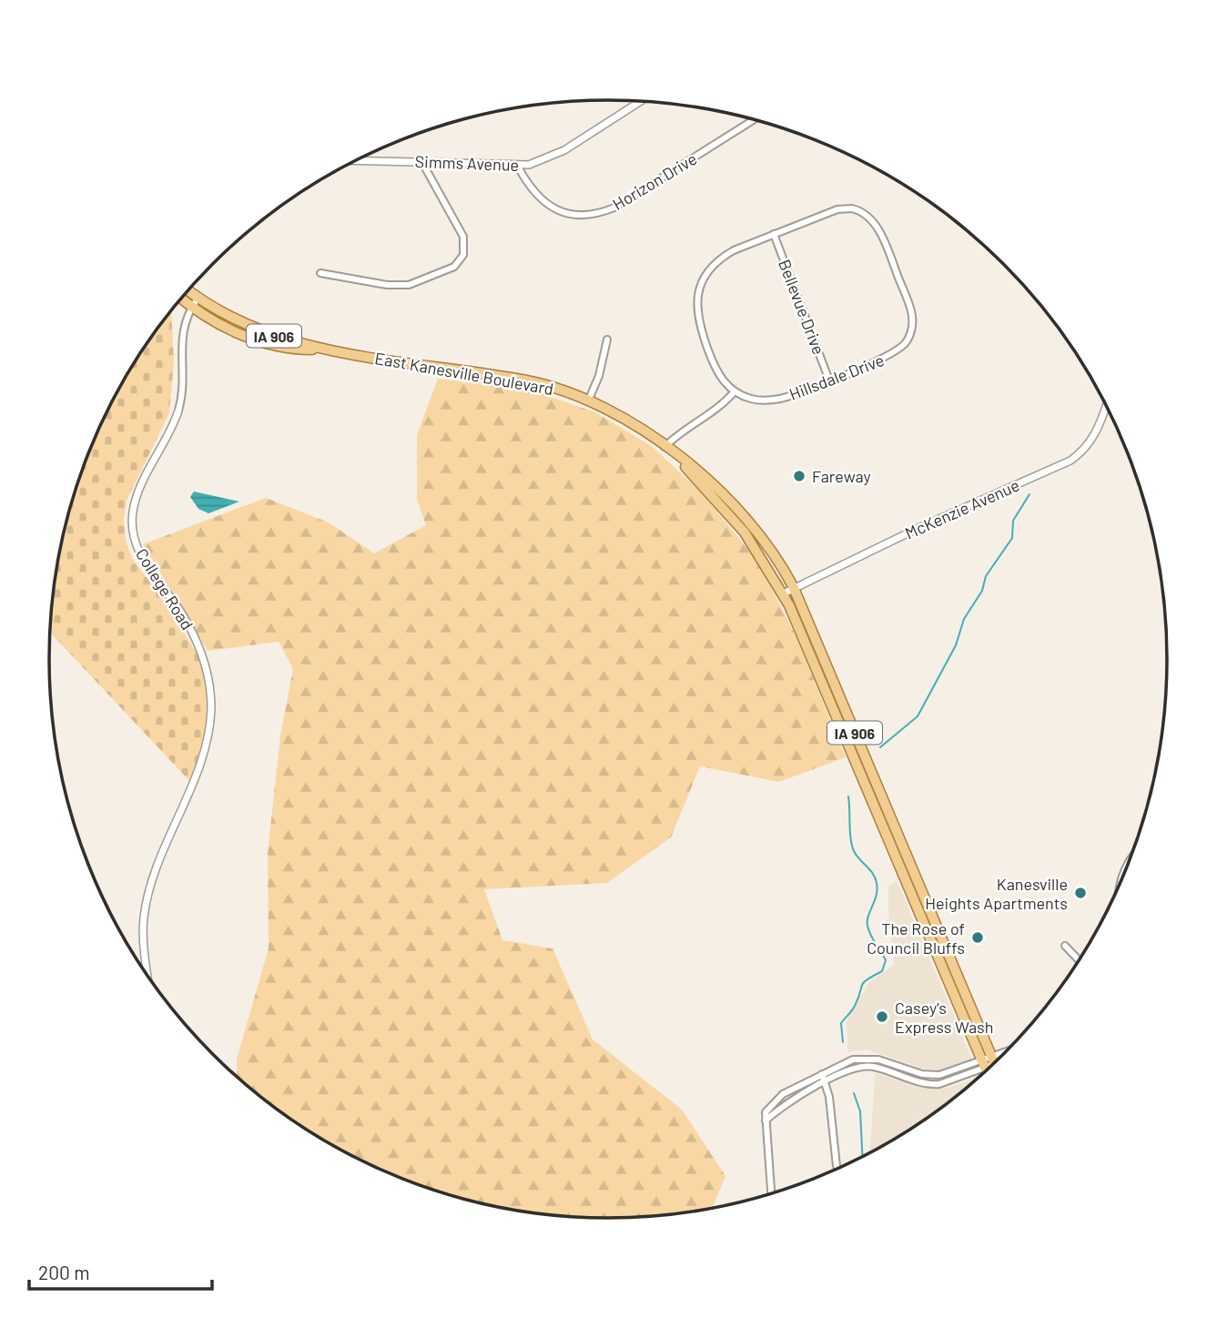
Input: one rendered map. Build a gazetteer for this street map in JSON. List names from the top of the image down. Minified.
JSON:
{"streets":{"main road":["IA 906","East Kanesville Boulevard"],"street":["Simms Avenue","Horizon Drive","Bellevue Drive","Hillsdale Drive","McKenzie Avenue","College Road"]},"crossings":[["Simms Avenue","Horizon Drive"],["Bellevue Drive","Hillsdale Drive"],["East Kanesville Boulevard","McKenzie Avenue"],["East Kanesville Boulevard","College Road"]],"places":["Fareway","Kanesville Heights Apartments","The Rose of Council Bluffs","Casey's Express Wash"],"scale_bar":"200 m"}
